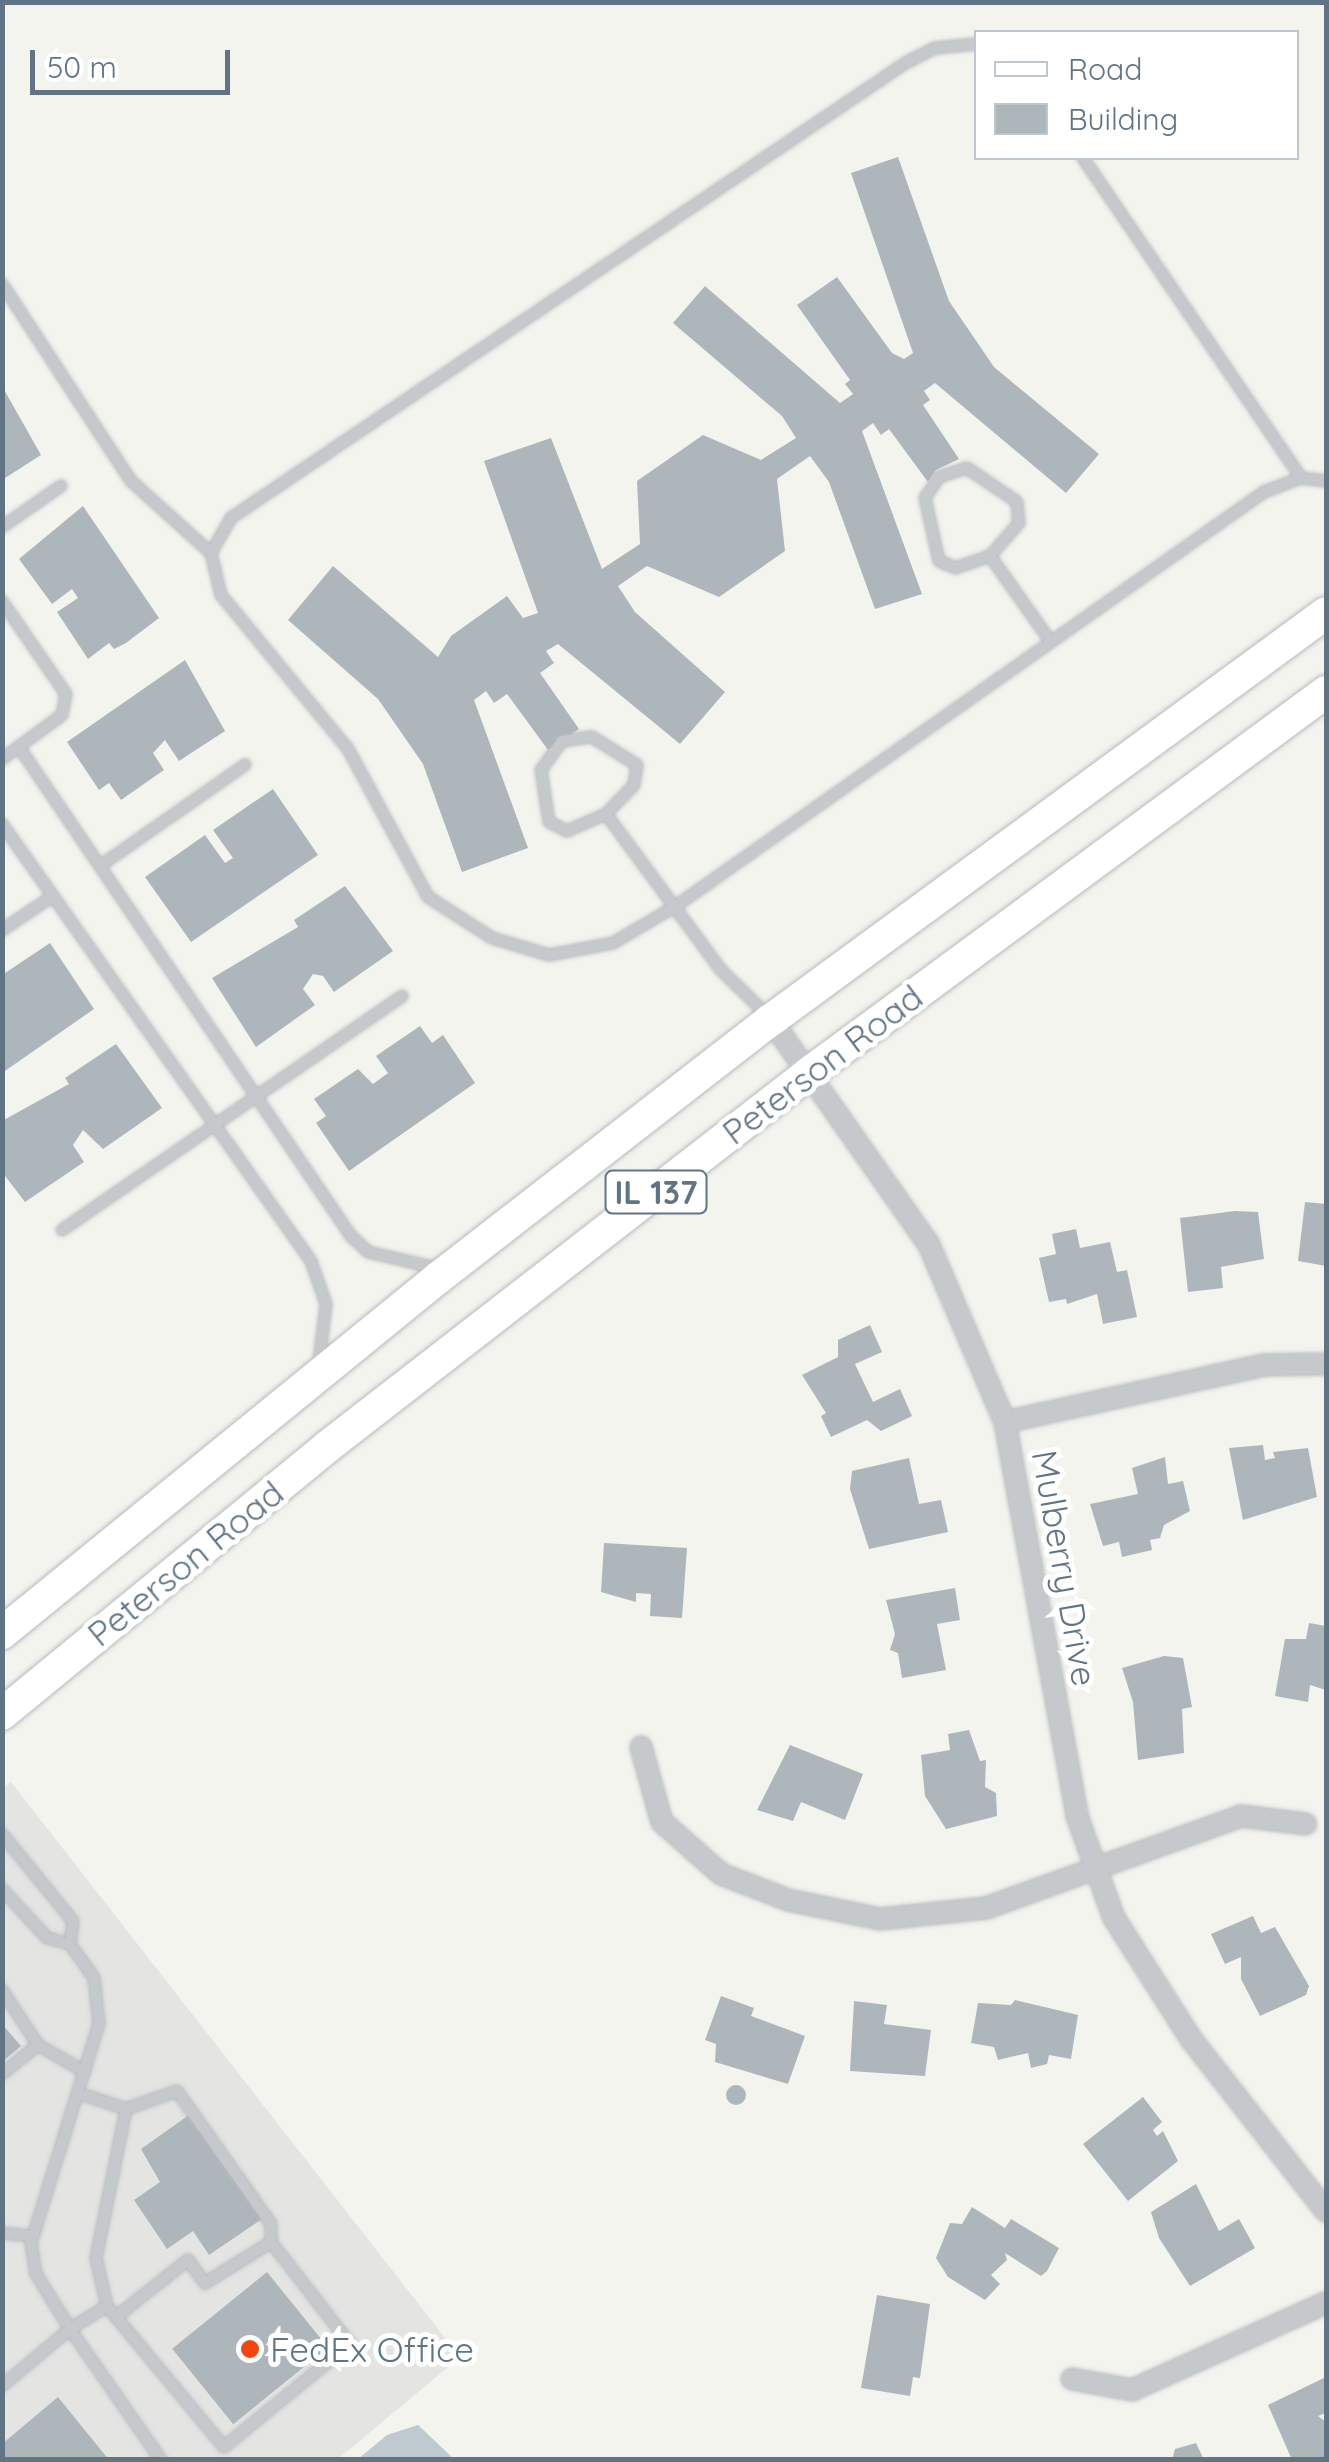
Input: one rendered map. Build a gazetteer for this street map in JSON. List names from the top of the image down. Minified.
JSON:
{"streets":{"main road":["Peterson Road","IL 137"],"street":["Mulberry Drive"]},"places":["FedEx Office"],"legend":["Road","Building"],"scale_bar":"50 m"}
